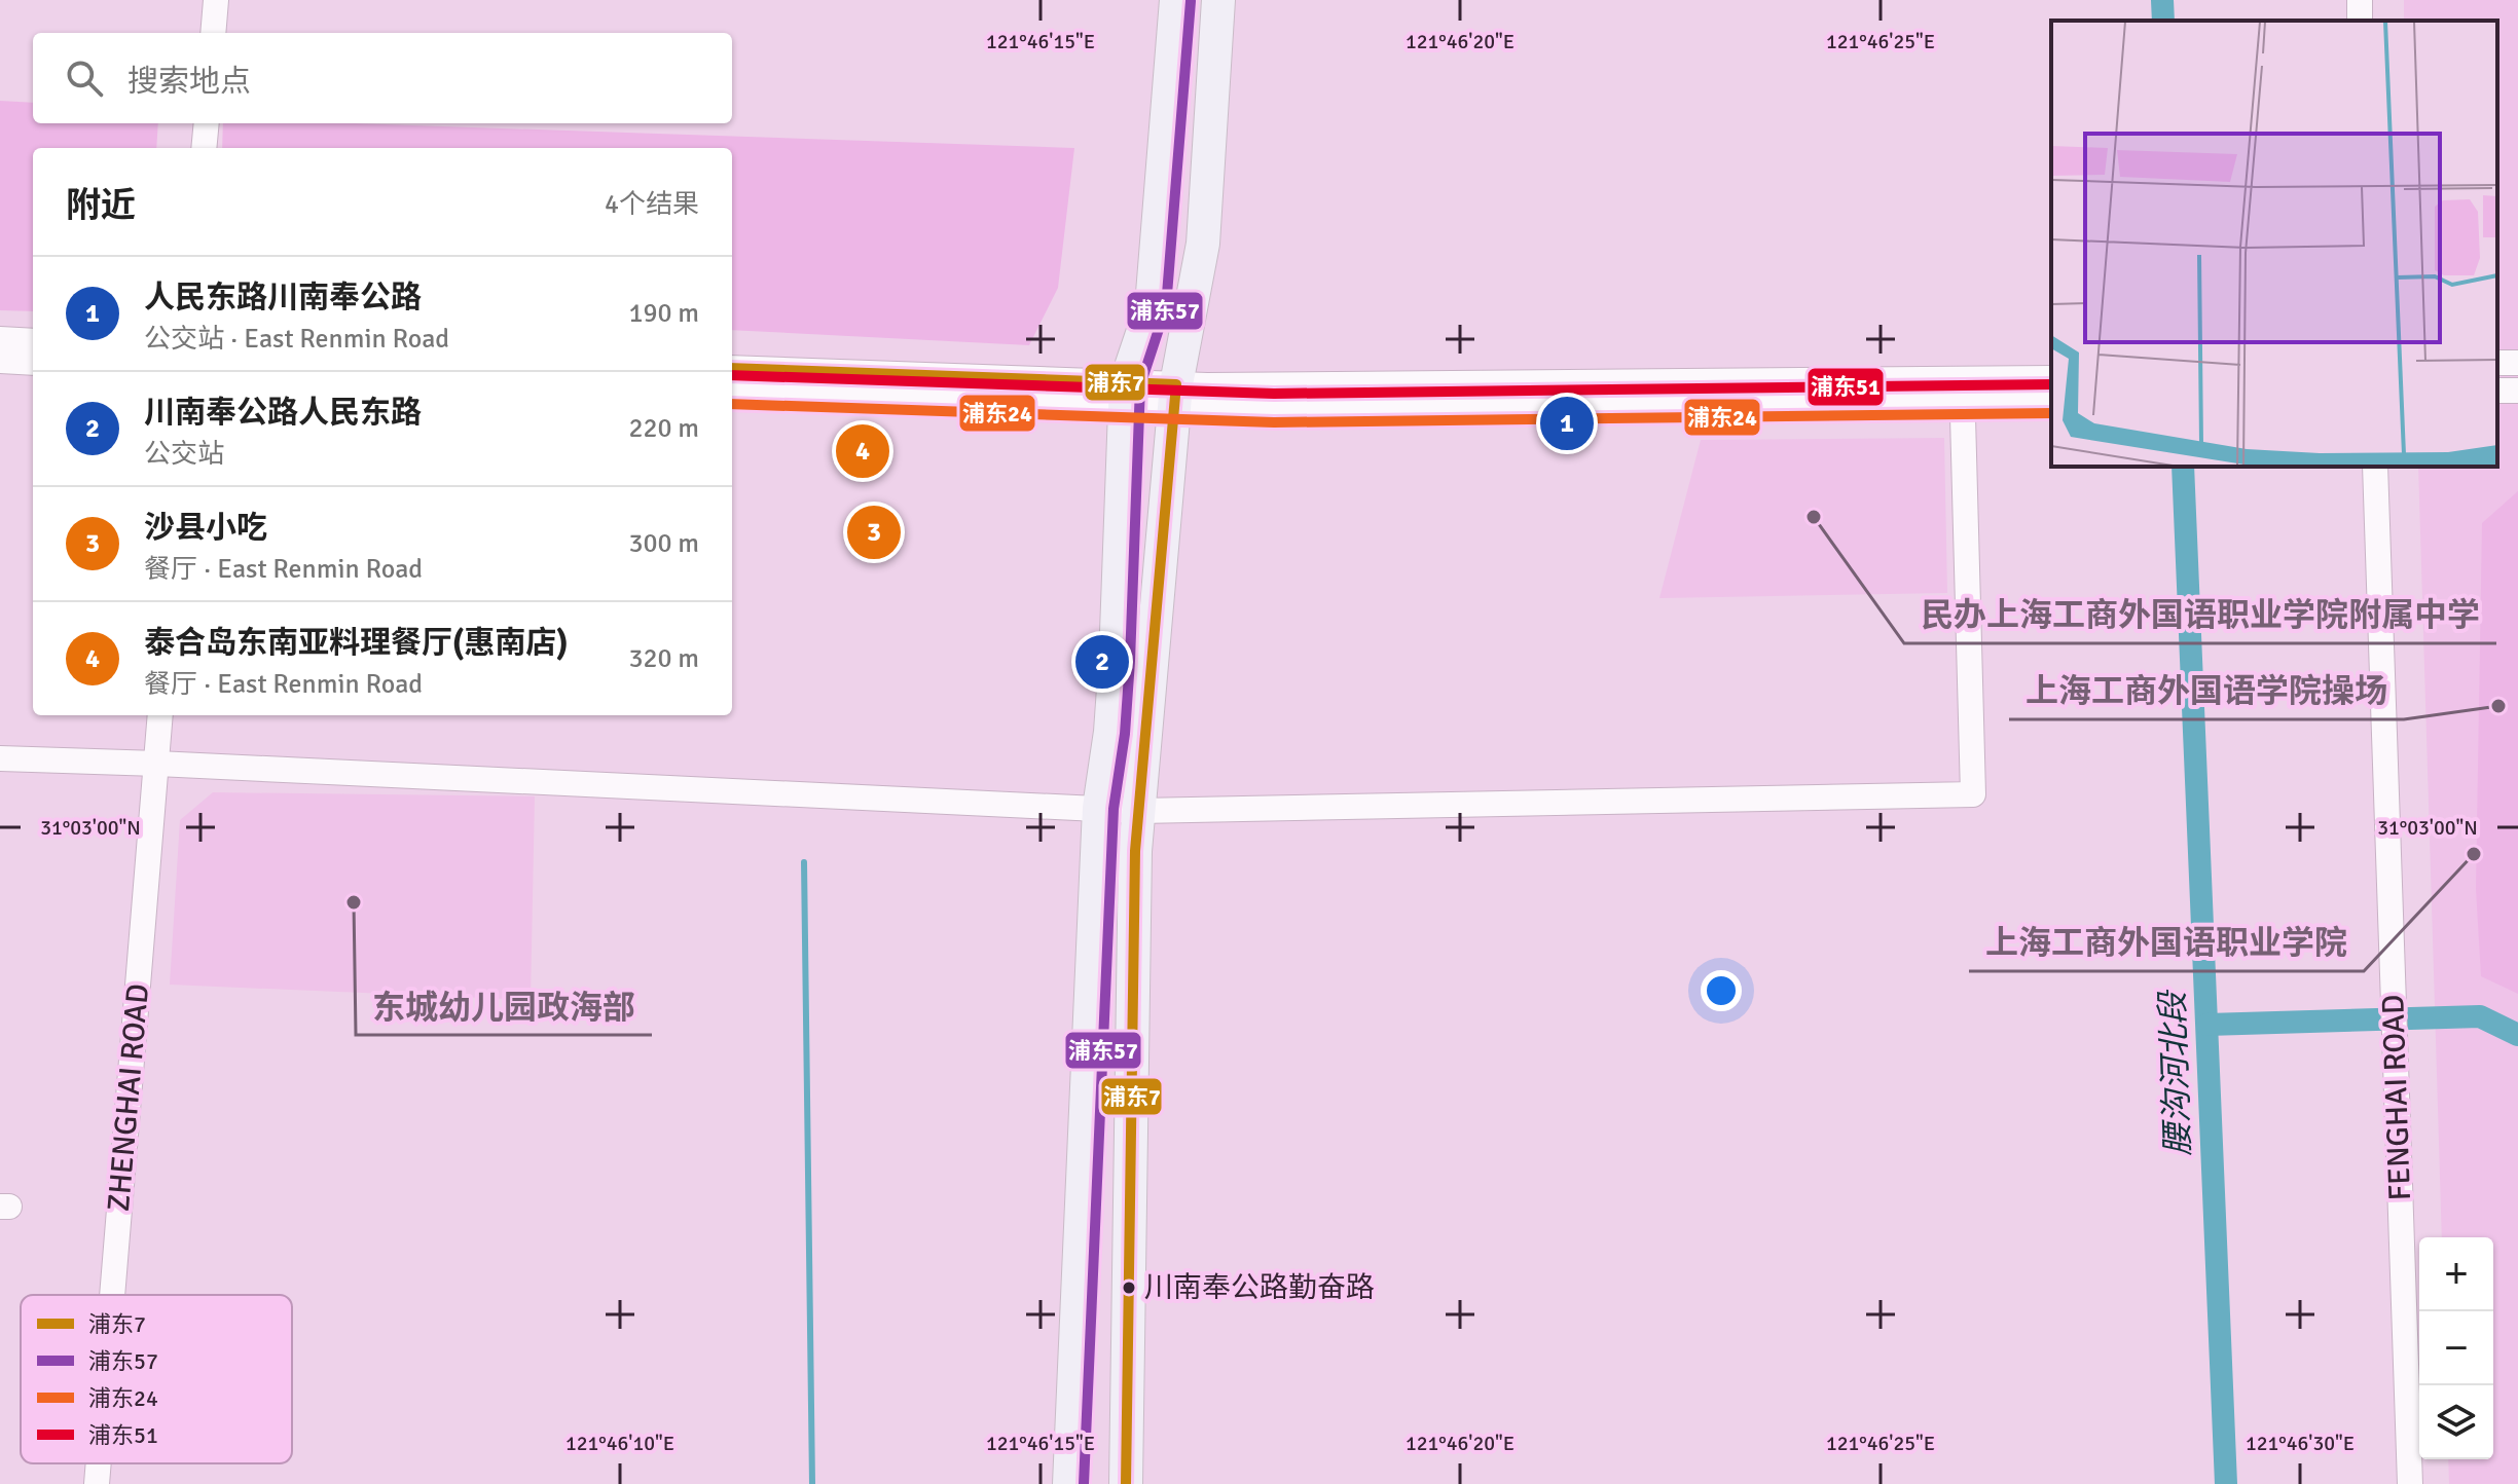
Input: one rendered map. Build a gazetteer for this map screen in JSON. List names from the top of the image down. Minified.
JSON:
{"streets":{"street":["ZHENGHAI ROAD","FENGHAI ROAD"]},"water":["腰沟河北段"],"places":["民办上海工商外国语职业学院附属中学","上海工商外国语学院操场","上海工商外国语职业学院","东城幼儿园政海部","川南奉公路勤奋路"],"lines":["transit line 浦东57","transit line 浦东7","transit line 浦东51","transit line 浦东24"],"legend":["浦东7","浦东57","浦东24","浦东51"],"page":{"search":"搜索地点","heading":["附近","4个结果"],"list":[{"mark":"1","name":"人民东路川南奉公路","note":"公交站 · East Renmin Road","value":"190 m"},{"mark":"2","name":"川南奉公路人民东路","note":"公交站","value":"220 m"},{"mark":"3","name":"沙县小吃","note":"餐厅 · East Renmin Road","value":"300 m"},{"mark":"4","name":"泰合岛东南亚料理餐厅(惠南店)","note":"餐厅 · East Renmin Road","value":"320 m"}],"pins":["1","4","3","2"],"map_buttons":["+","−"]},"coordinates":["121°46'15\"E","121°46'20\"E","121°46'25\"E","31°03'00\"N","121°46'10\"E","121°46'30\"E"]}
